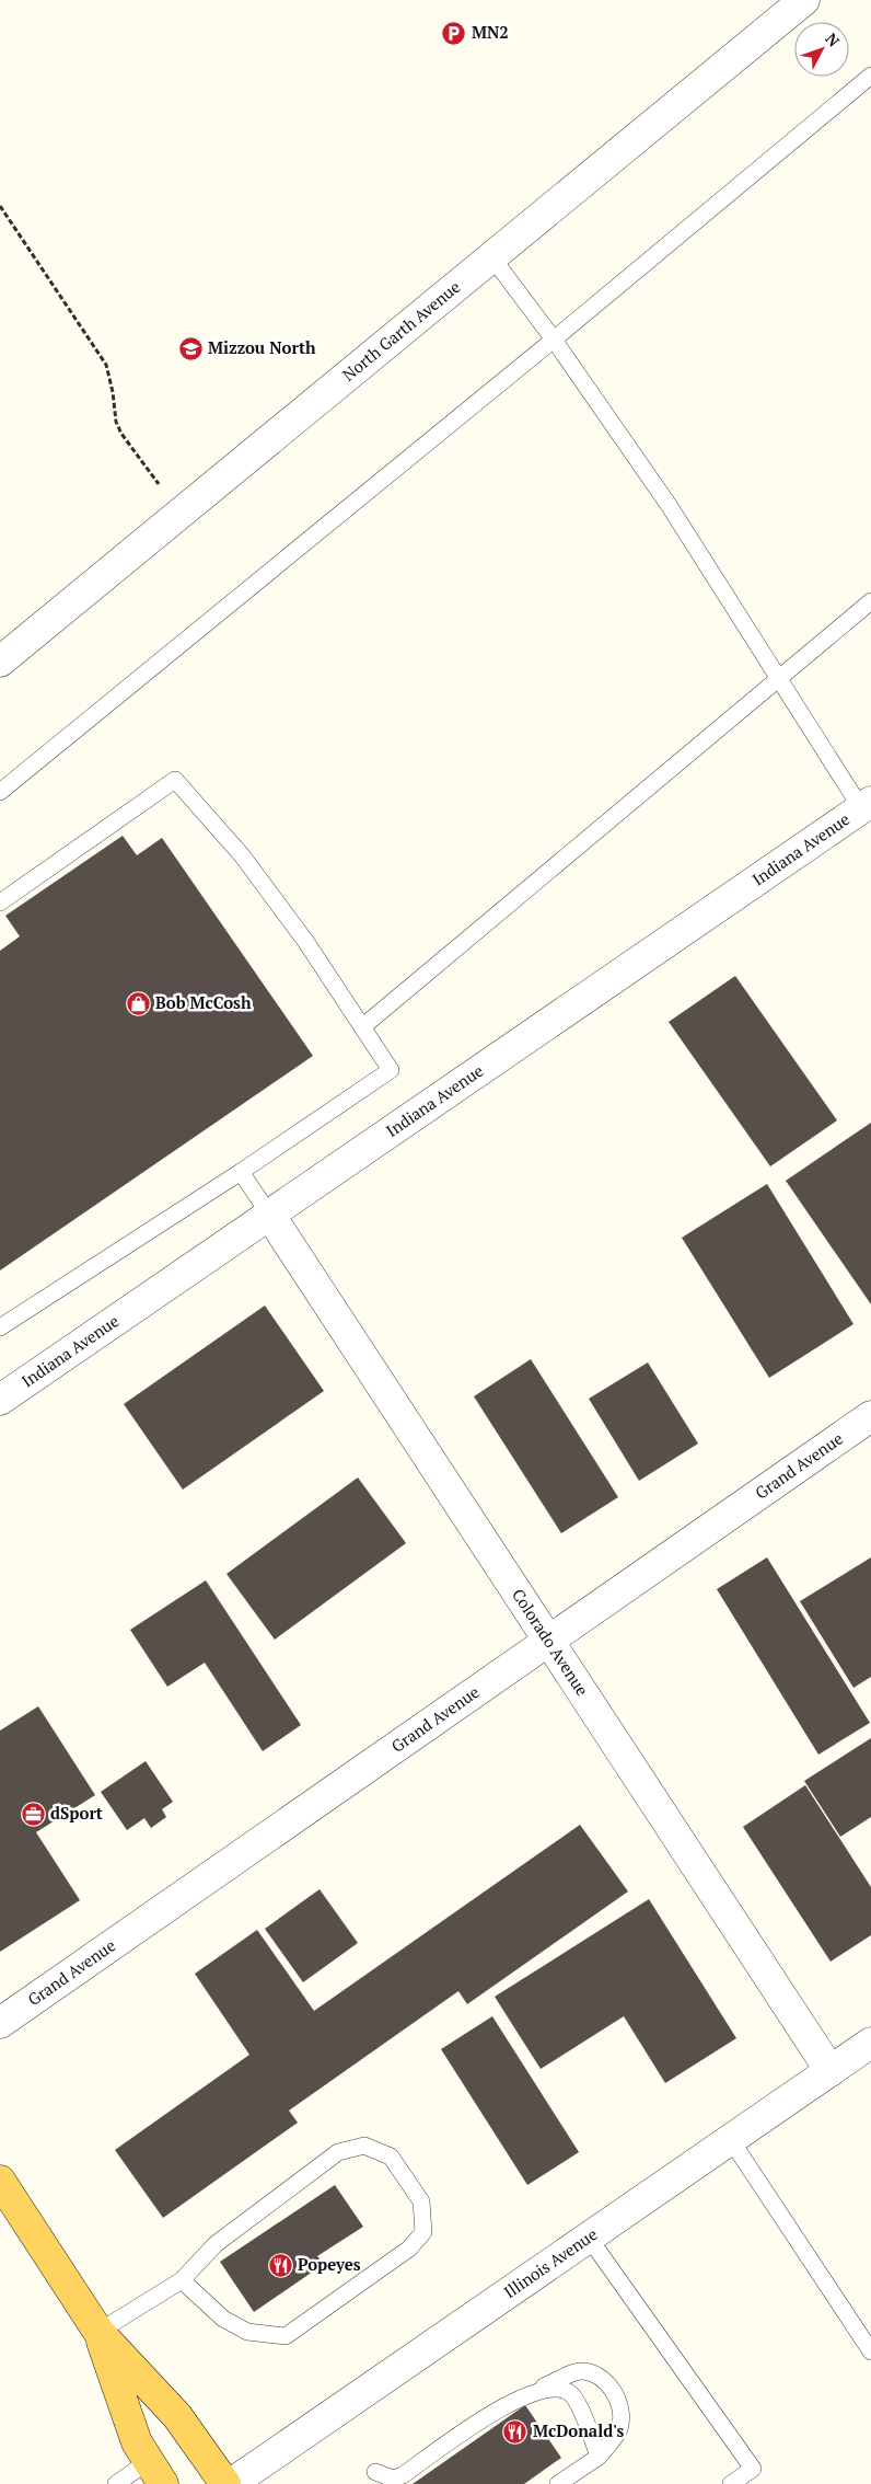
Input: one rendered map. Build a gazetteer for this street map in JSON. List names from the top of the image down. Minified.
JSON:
{"streets":{"street":["North Garth Avenue","Indiana Avenue","Grand Avenue","Colorado Avenue","Illinois Avenue"]},"crossings":[["Indiana Avenue","Colorado Avenue"],["Grand Avenue","Colorado Avenue"],["Colorado Avenue","Illinois Avenue"]],"places":{"parking":["MN2"],"school or university":["Mizzou North"],"shop":["Bob McCosh"],"office":["dSport"],"restaurant":["Popeyes","McDonald's"]},"north":"top right"}
